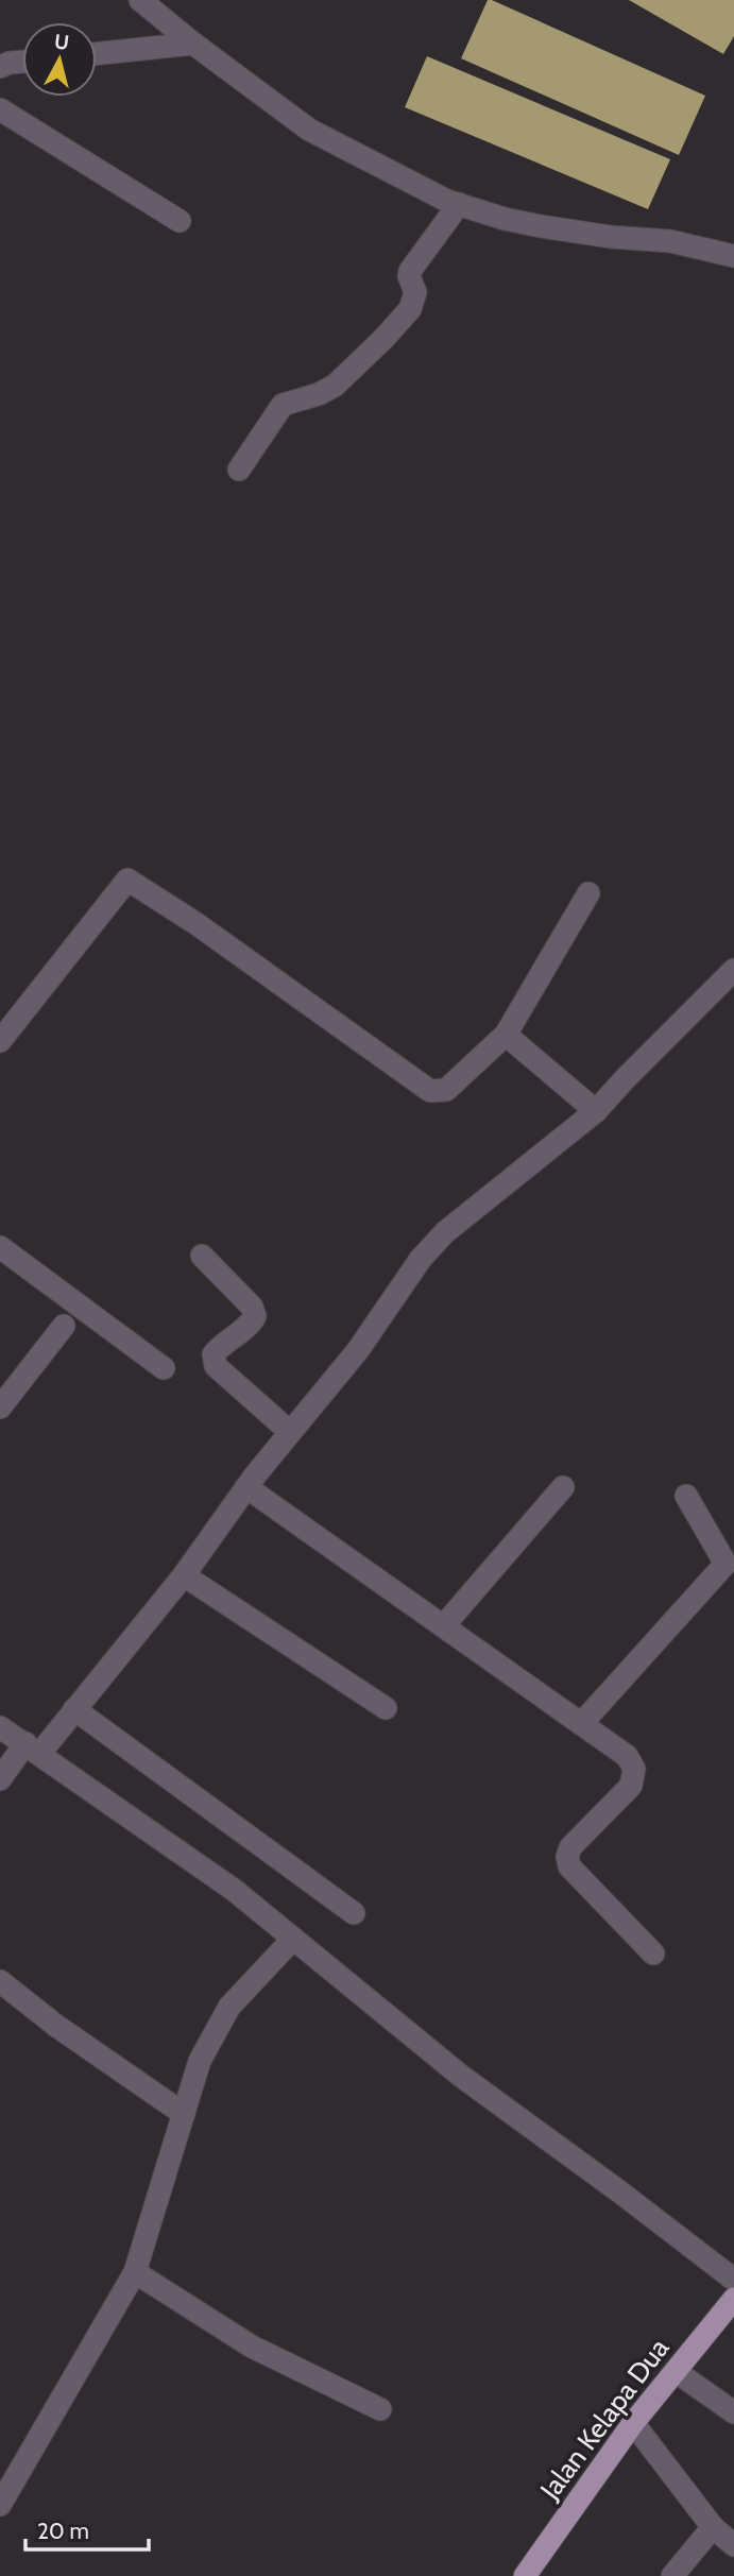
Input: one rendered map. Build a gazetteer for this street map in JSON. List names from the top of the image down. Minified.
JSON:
{"streets":{"main road":["Jalan Kelapa Dua"]},"scale_bar":"20 m","north":"top"}
